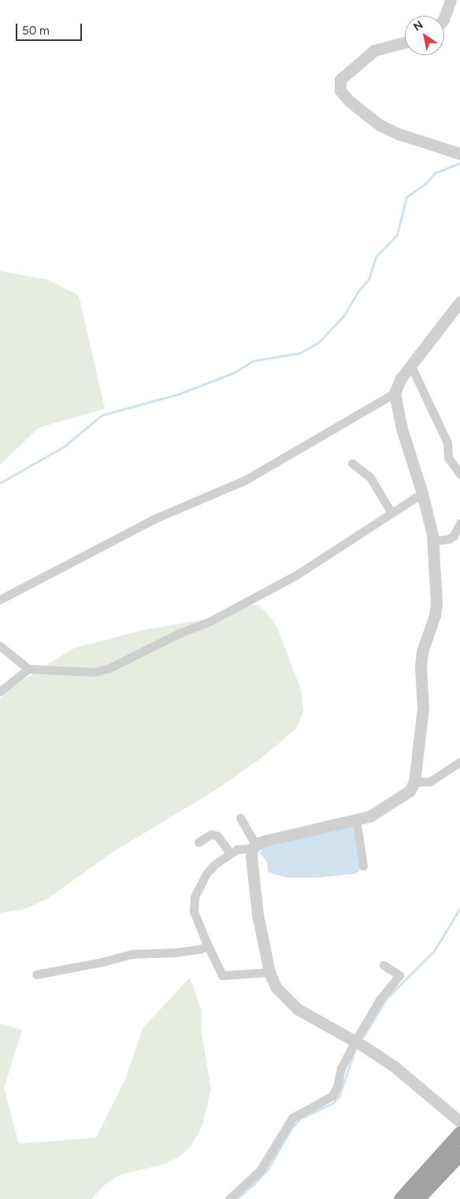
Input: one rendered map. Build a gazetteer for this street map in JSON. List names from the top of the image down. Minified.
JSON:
{"scale_bar":"50 m","north":"top left"}
